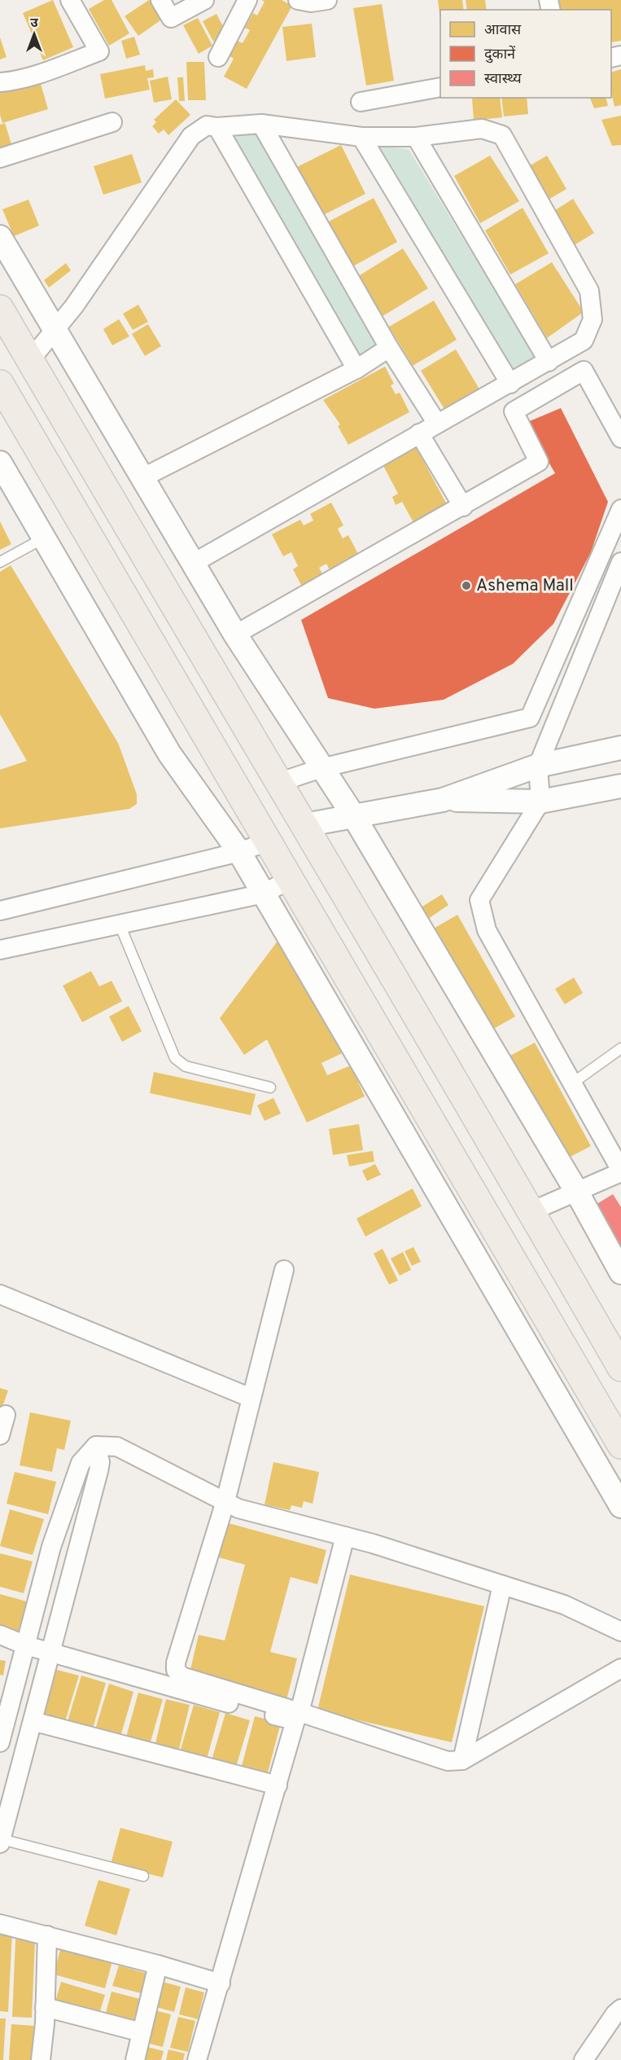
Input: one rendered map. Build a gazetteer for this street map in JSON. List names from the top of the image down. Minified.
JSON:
{"places":["Ashema Mall"],"legend":["आवास","दुकानें","स्वास्थ्य"],"north":"top"}
